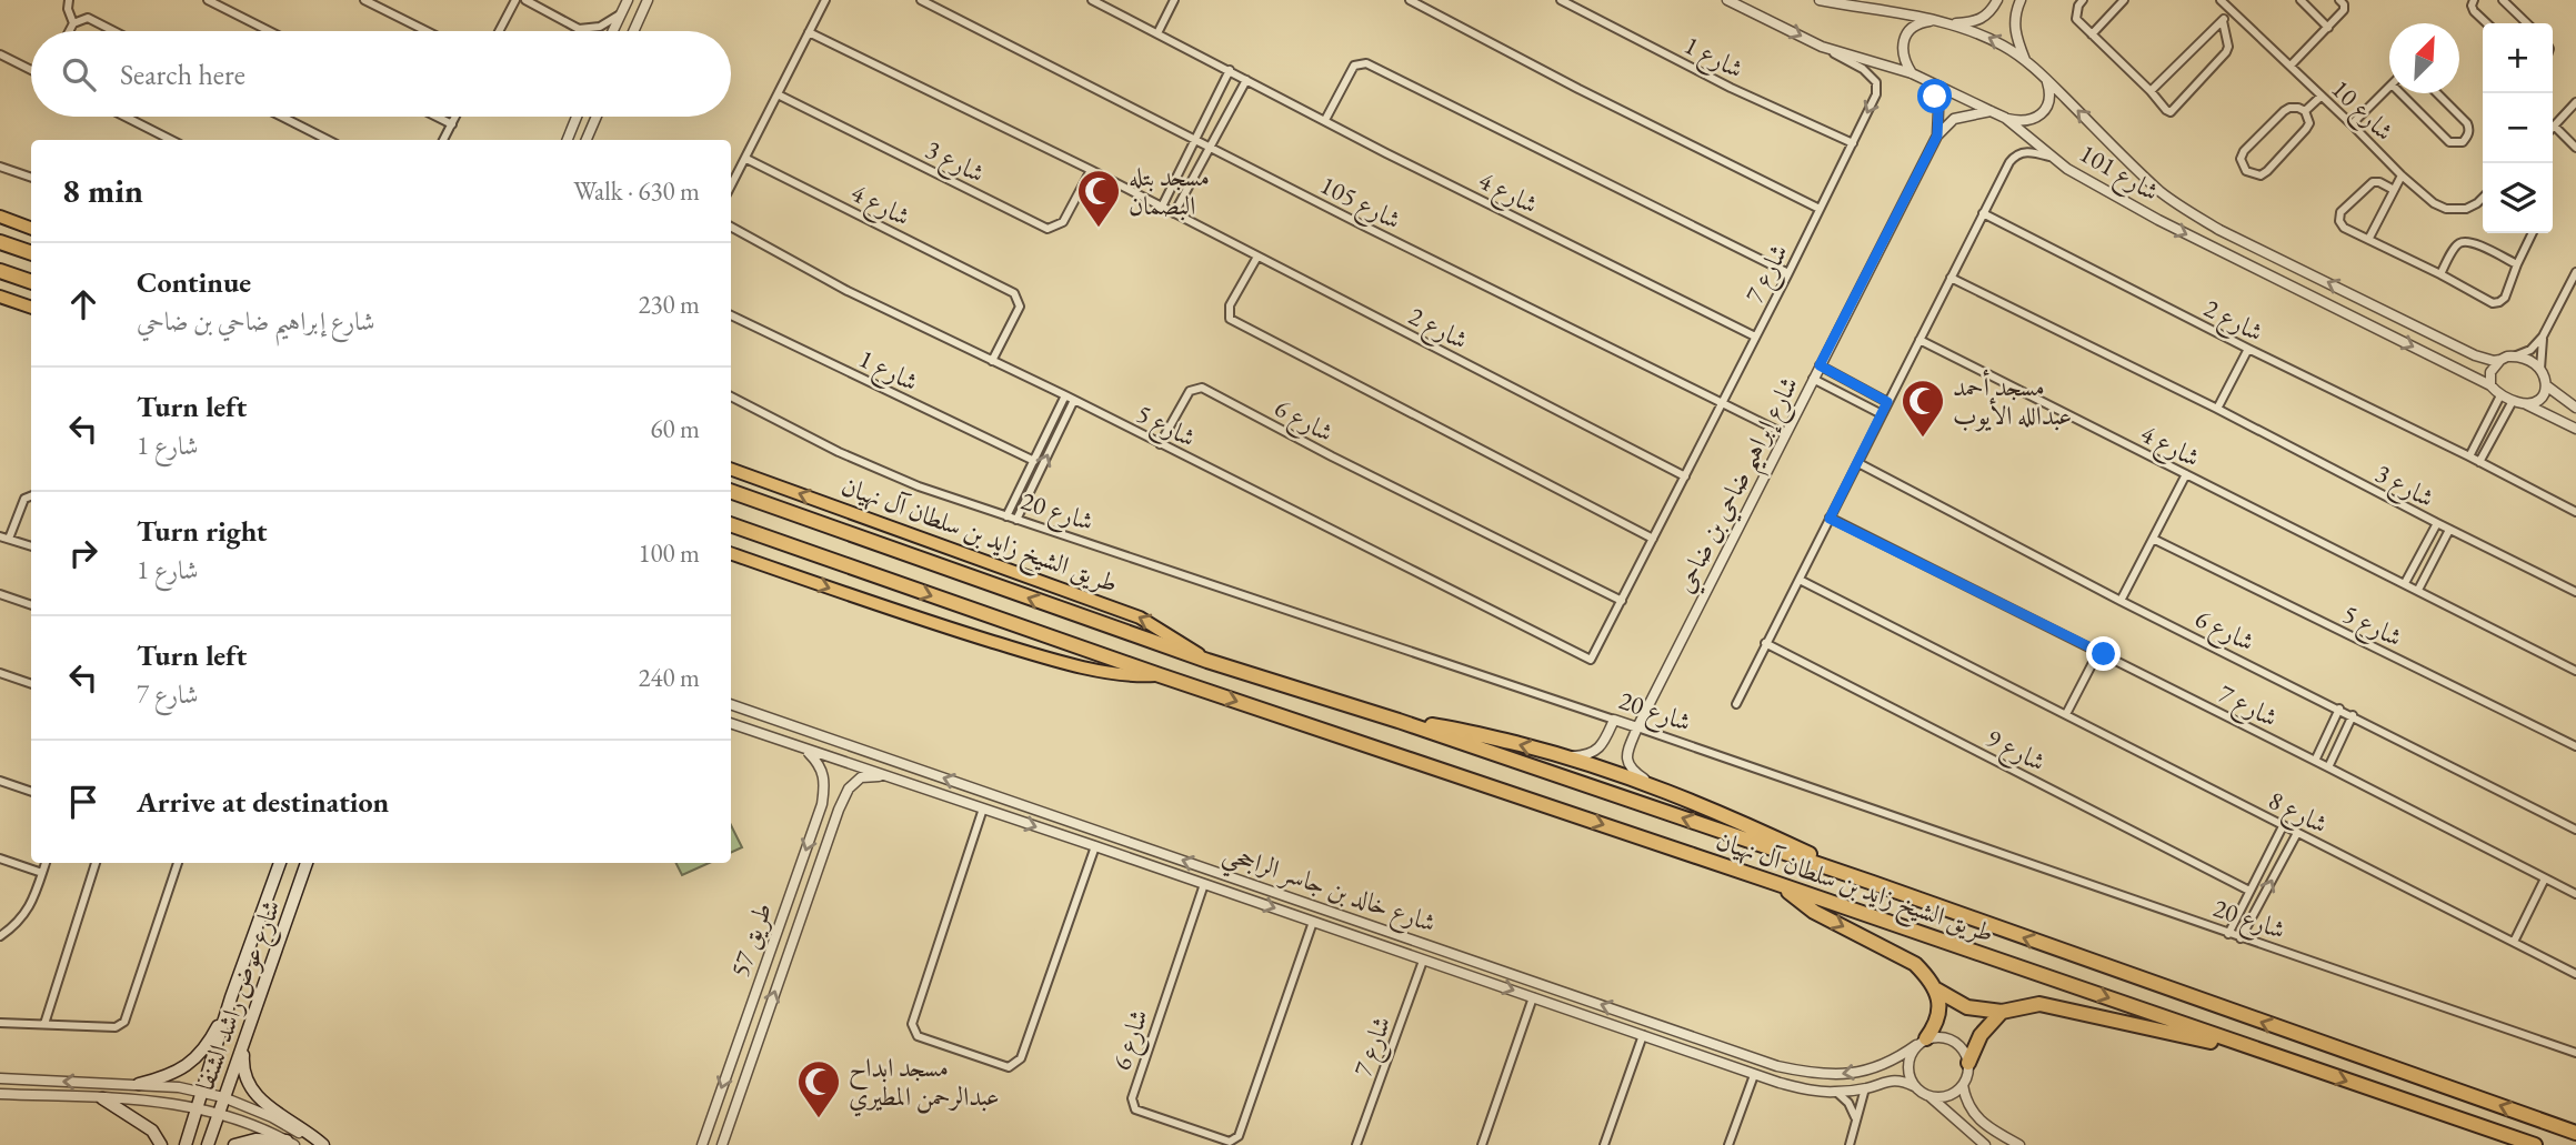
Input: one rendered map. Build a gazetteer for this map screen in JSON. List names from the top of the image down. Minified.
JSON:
{"streets":{"highway":["طريق الشيخ زايد بن سلطان آل نهيان"],"main road":["شارع عوض راشد الشنفا"],"street":["شارع 1","شارع 10","شارع 3","شارع 101","شارع 4","شارع 105","شارع 7","شارع 2","شارع 6","شارع 5","شارع إبراهيم ضاحي بن ضاحي","شارع 20","شارع 9","شارع 8","شارع خالد بن جاسر الراجحي","طريق 57"]},"crossings":[["شارع 1","شارع 7"],["شارع 3","شارع 2"],["شارع 101","شارع 7"],["شارع 101","شارع إبراهيم ضاحي بن ضاحي"],["شارع 4","شارع 7"],["شارع 4","شارع 5"],["شارع 105","شارع 7"],["شارع 105","شارع إبراهيم ضاحي بن ضاحي"],["شارع 7","شارع 2"],["شارع 7","شارع 6"],["شارع 7","شارع 5"],["شارع 7","شارع خالد بن جاسر الراجحي"],["شارع 6","شارع 5"],["شارع 6","شارع خالد بن جاسر الراجحي"],["شارع إبراهيم ضاحي بن ضاحي","شارع 20"],["شارع خالد بن جاسر الراجحي","طريق 57"]],"places":{"mosque":["مسجد بتله البصمان","مسجد أحمد عبدالله الأيوب","مسجد ابداح عبدالرحمن المطيري"]},"north":"top right","page":{"map_buttons":["+","−"],"search":"Search here","heading":["8 min","Walk · 630 m"],"list":[["Continue","شارع إبراهيم ضاحي بن ضاحي","230 m"],["Turn left","شارع 1","60 m"],["Turn right","شارع 1","100 m"],["Turn left","شارع 7","240 m"],"Arrive at destination"]}}
